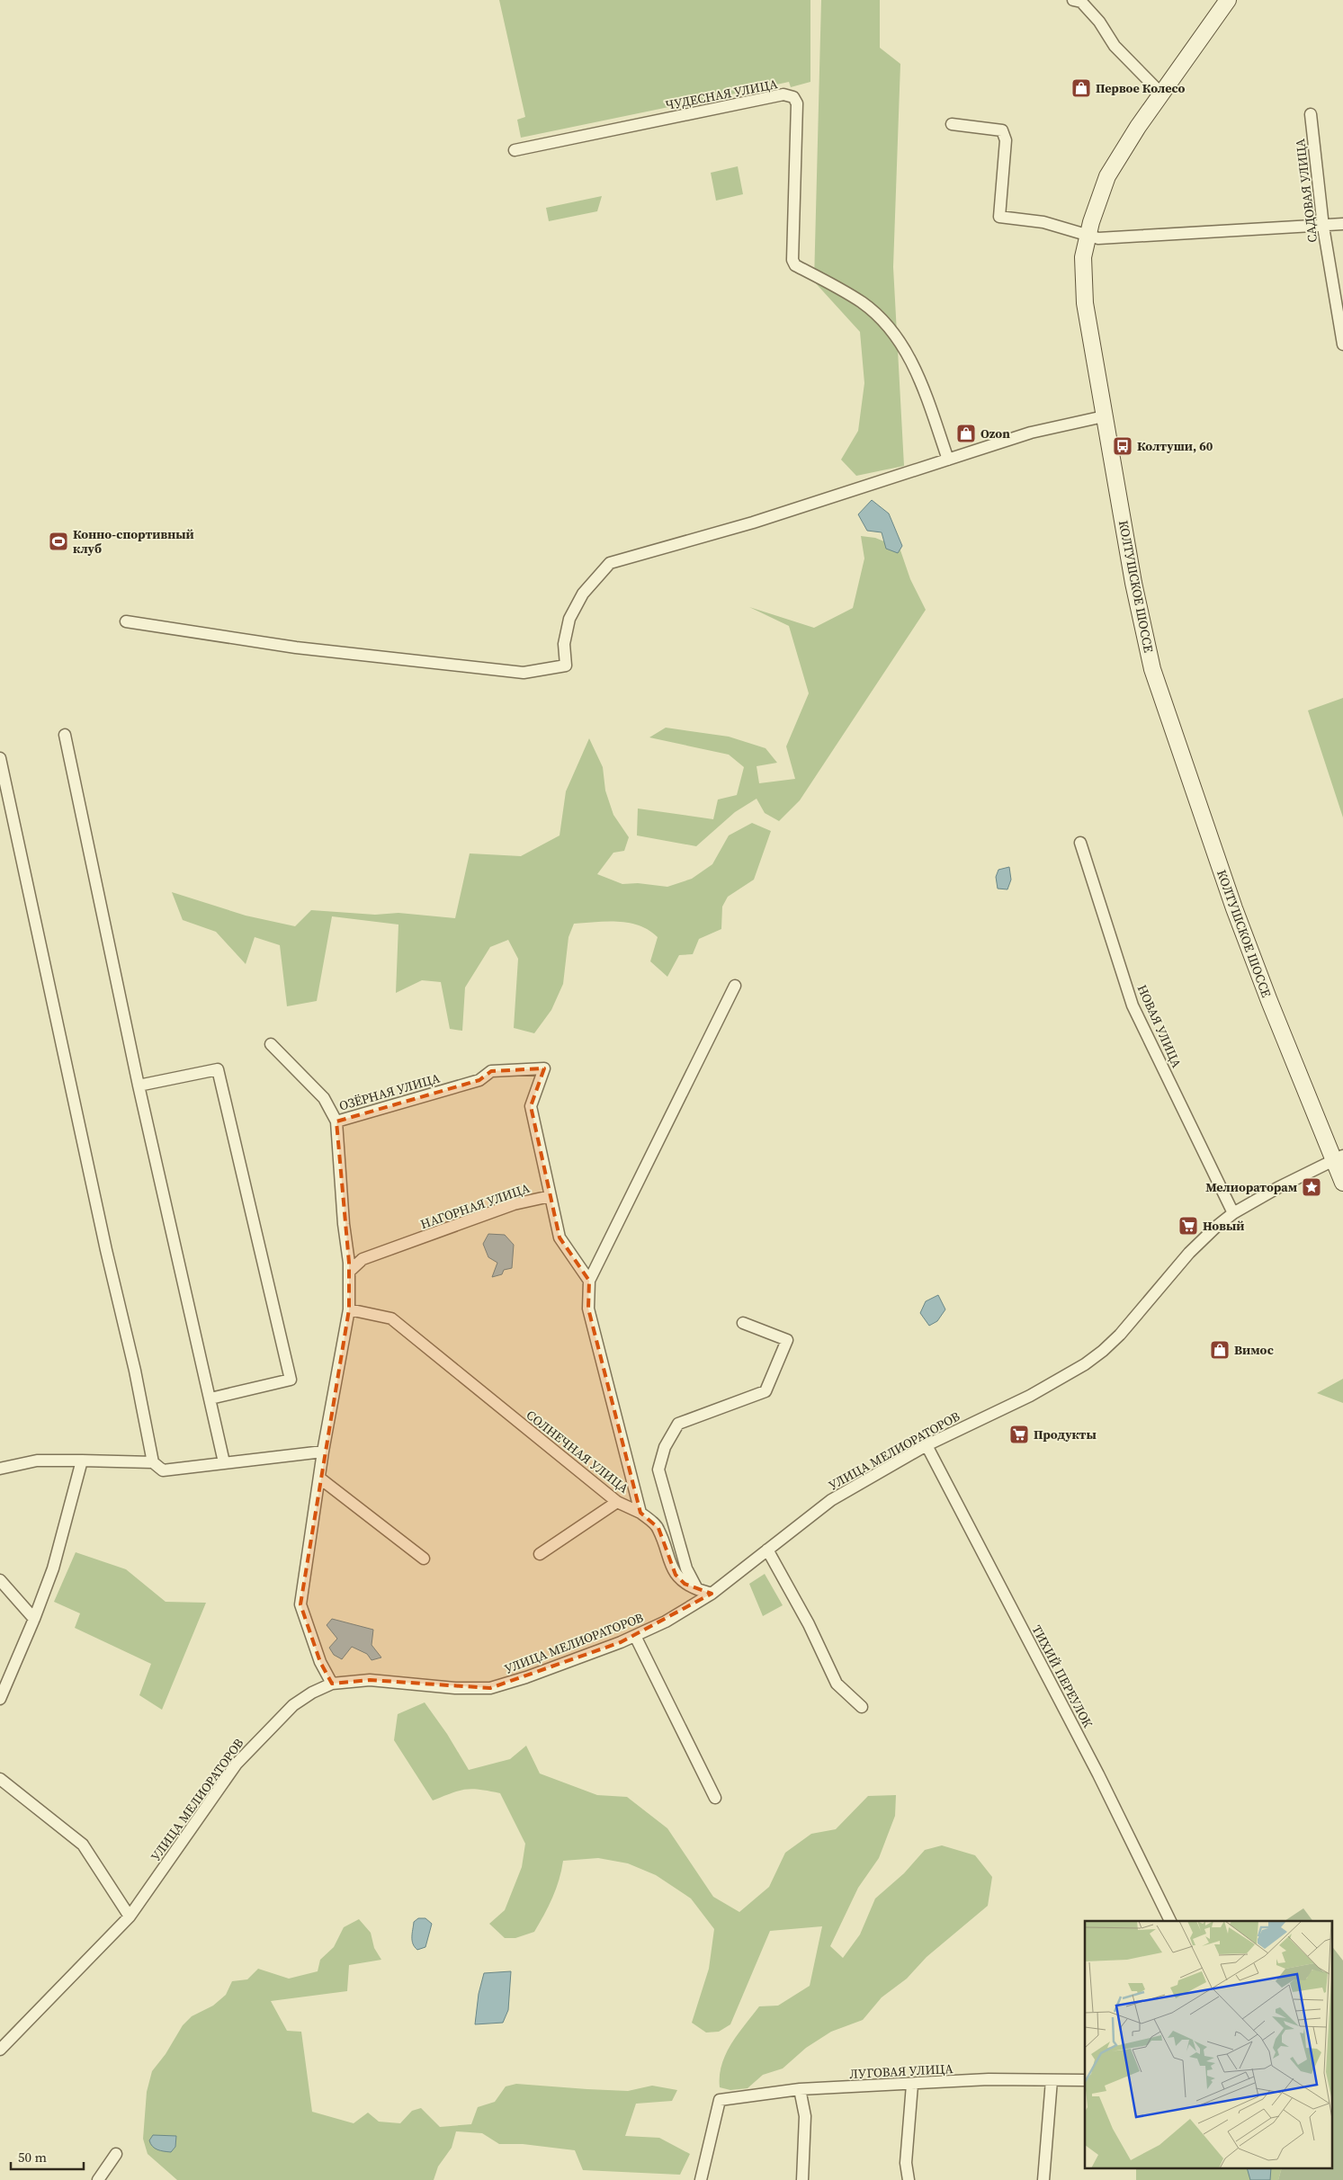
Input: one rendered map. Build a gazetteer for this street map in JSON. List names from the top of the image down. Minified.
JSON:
{"streets":{"main road":["КОЛТУШСКОЕ ШОССЕ"],"street":["ЧУДЕСНАЯ УЛИЦА","САДОВАЯ УЛИЦА","НОВАЯ УЛИЦА","ОЗЁРНАЯ УЛИЦА","НАГОРНАЯ УЛИЦА","УЛИЦА МЕЛИОРАТОРОВ","СОЛНЕЧНАЯ УЛИЦА","ТИХИЙ ПЕРЕУЛОК","ЛУГОВАЯ УЛИЦА"]},"crossings":[["КОЛТУШСКОЕ ШОССЕ","УЛИЦА МЕЛИОРАТОРОВ"],["НОВАЯ УЛИЦА","УЛИЦА МЕЛИОРАТОРОВ"],["ОЗЁРНАЯ УЛИЦА","НАГОРНАЯ УЛИЦА"],["ОЗЁРНАЯ УЛИЦА","УЛИЦА МЕЛИОРАТОРОВ"],["ОЗЁРНАЯ УЛИЦА","СОЛНЕЧНАЯ УЛИЦА"],["УЛИЦА МЕЛИОРАТОРОВ","ТИХИЙ ПЕРЕУЛОК"]],"places":{"shop":["Первое Колесо","Ozon","Вимос"],"bus stop":["Колтуши, 60"],"sports":["Конно-спортивный клуб"],"place":["Мелиораторам"],"supermarket":["Новый","Продукты"]},"scale_bar":"50 m"}
